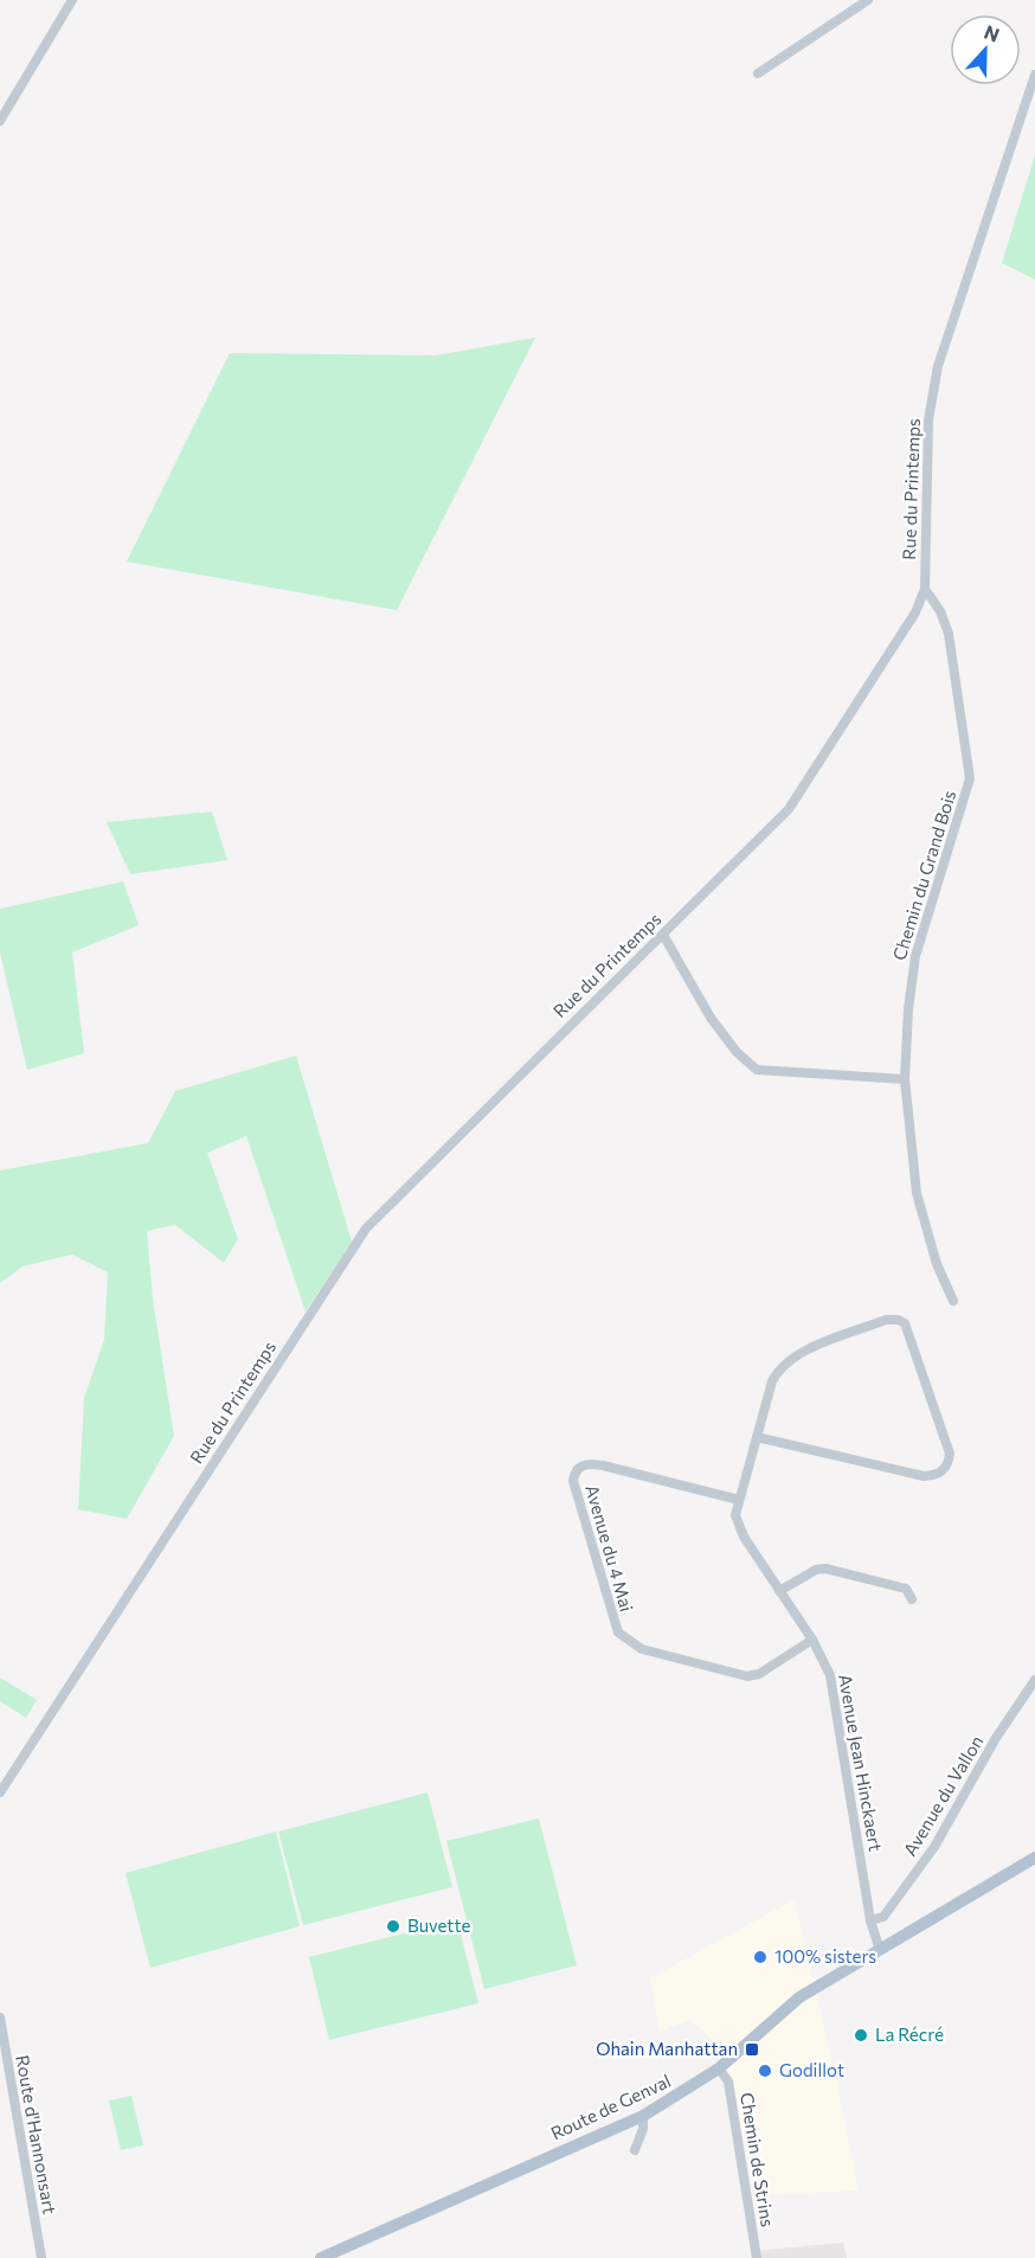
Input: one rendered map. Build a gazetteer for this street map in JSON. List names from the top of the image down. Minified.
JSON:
{"streets":{"main road":["Route de Genval"],"street":["Rue du Printemps","Chemin du Grand Bois","Avenue du 4 Mai","Avenue Jean Hinckaert","Avenue du Vallon","Route d'Hannonsart","Chemin de Strins"]},"crossings":[["Rue du Printemps","Chemin du Grand Bois"],["Avenue du 4 Mai","Avenue Jean Hinckaert"],["Avenue Jean Hinckaert","Avenue du Vallon"],["Avenue Jean Hinckaert","Route de Genval"],["Route de Genval","Chemin de Strins"]],"places":{"other":["Buvette","100% sisters","La Récré","Godillot"],"transit":["Ohain Manhattan"]},"north":"top"}
